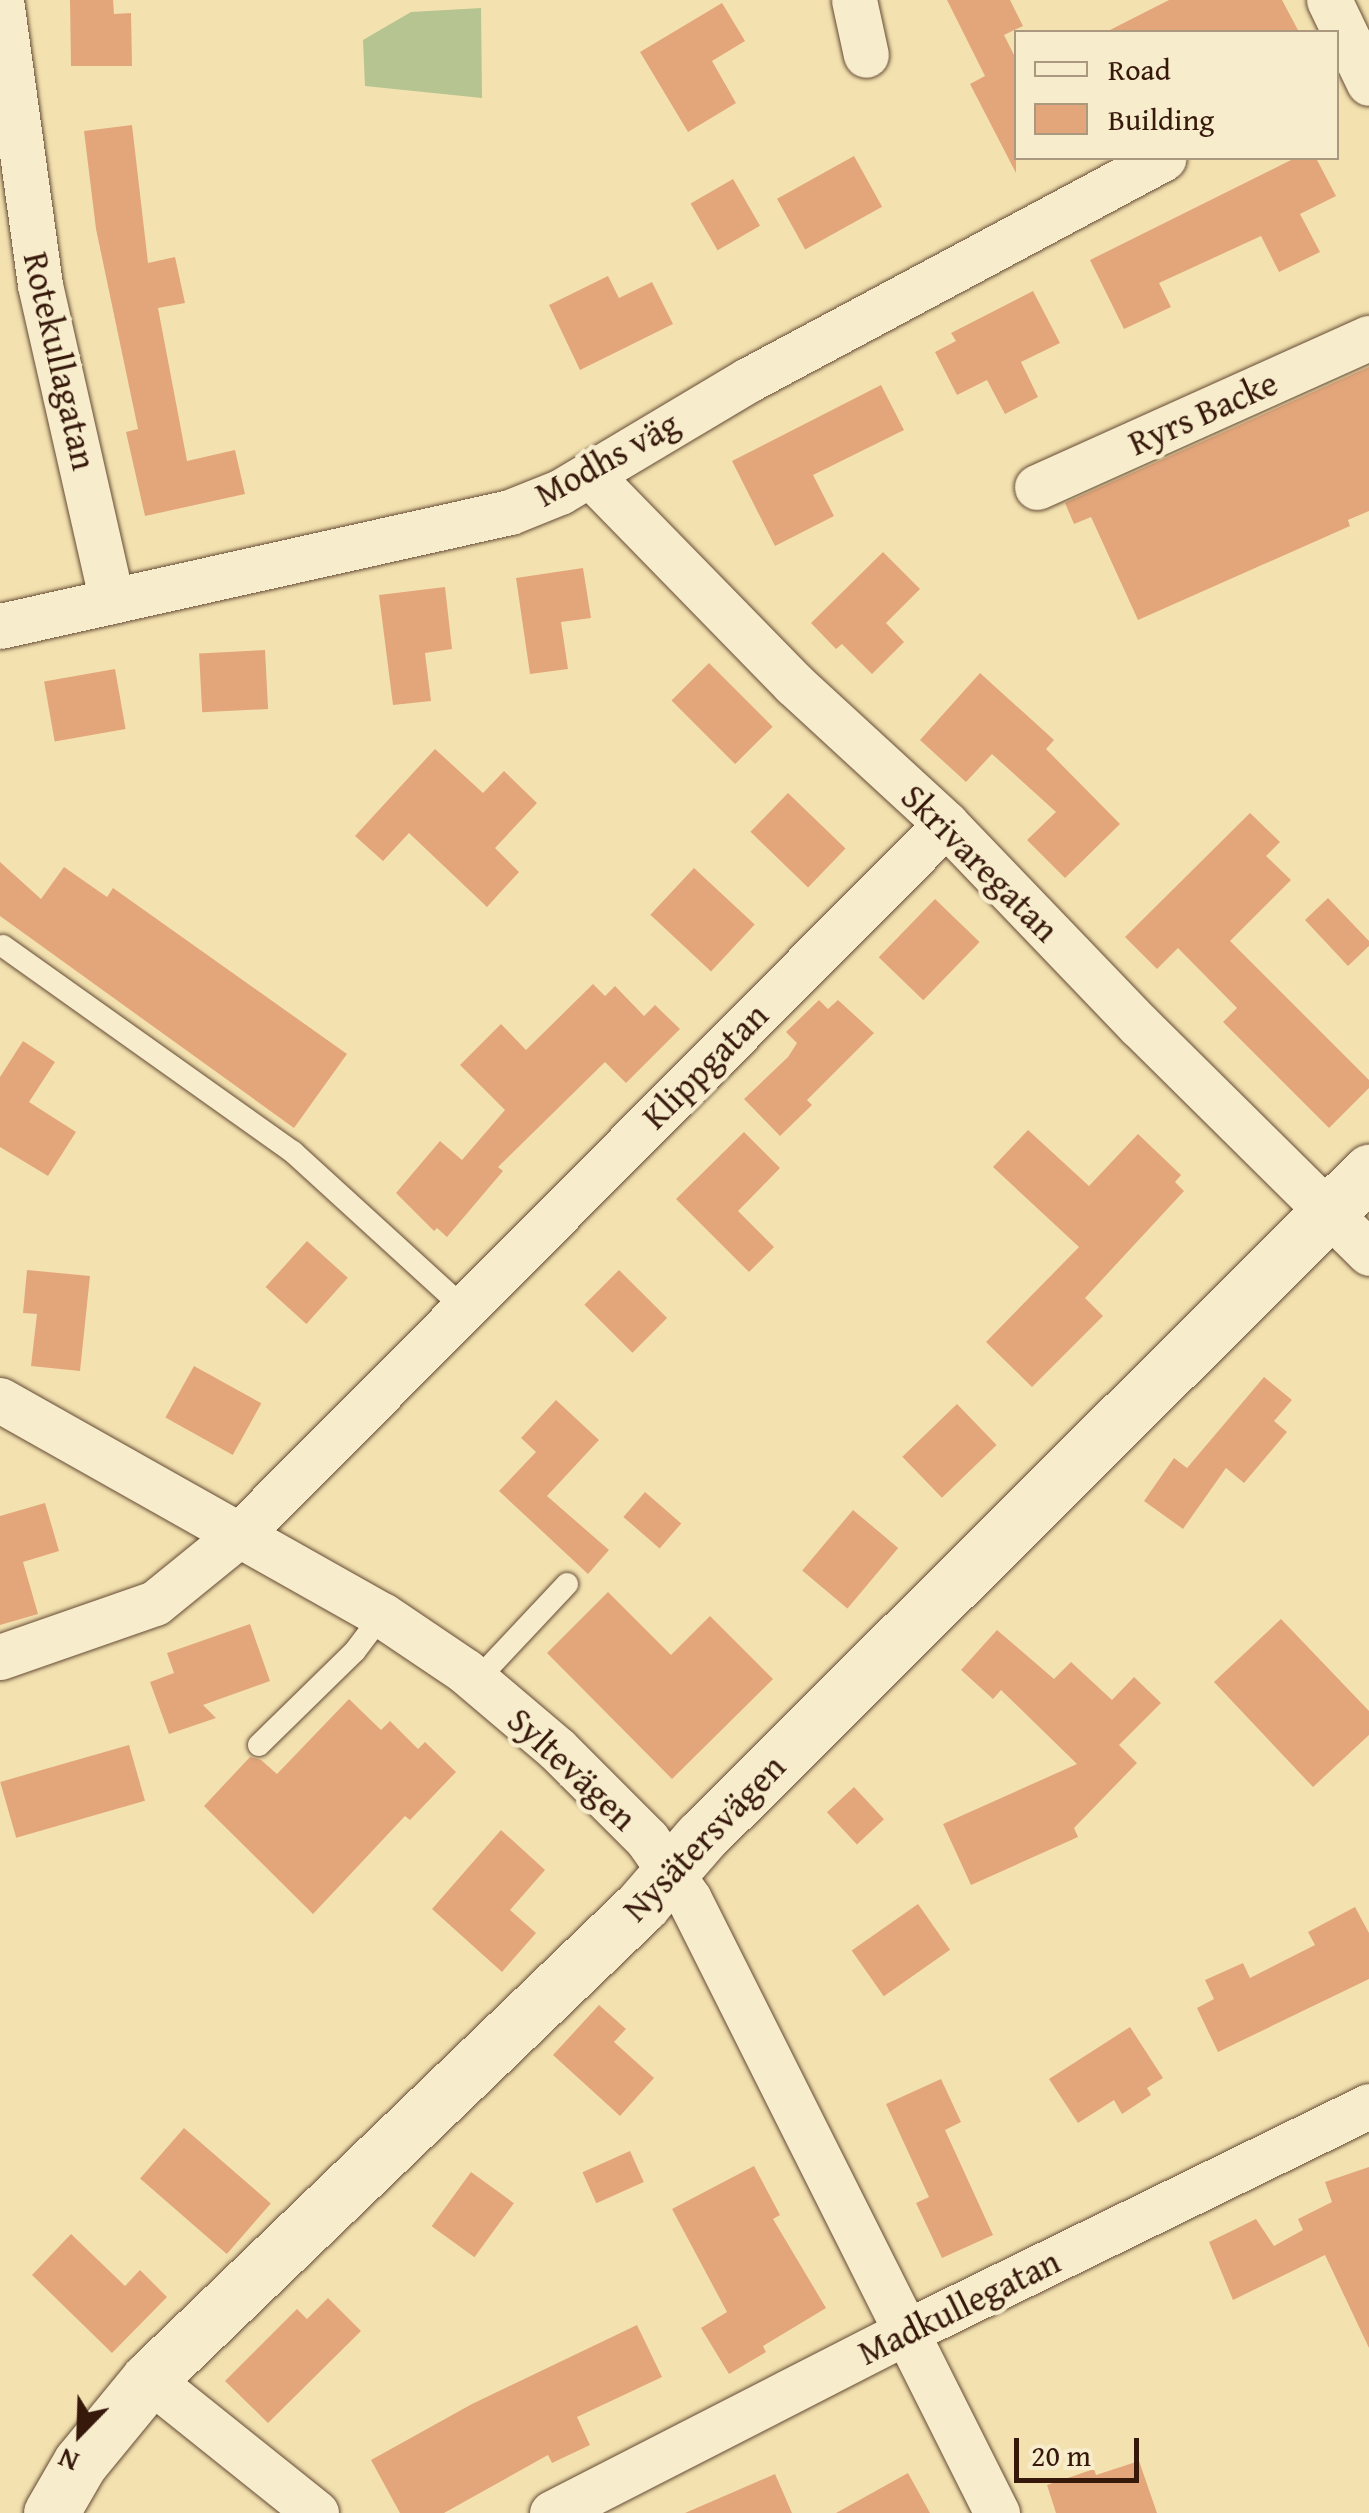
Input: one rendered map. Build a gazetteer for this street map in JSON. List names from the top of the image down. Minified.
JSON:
{"streets":{"street":["Rotekullagatan","Ryrs Backe","Modhs väg","Skrivaregatan","Klippgatan","Syltevägen","Nysätersvägen","Madkullegatan"]},"crossings":[["Rotekullagatan","Modhs väg"],["Modhs väg","Skrivaregatan"],["Skrivaregatan","Klippgatan"],["Skrivaregatan","Nysätersvägen"],["Klippgatan","Syltevägen"],["Syltevägen","Nysätersvägen"],["Syltevägen","Madkullegatan"]],"legend":["Road","Building"],"scale_bar":"20 m","north":"bottom left"}
